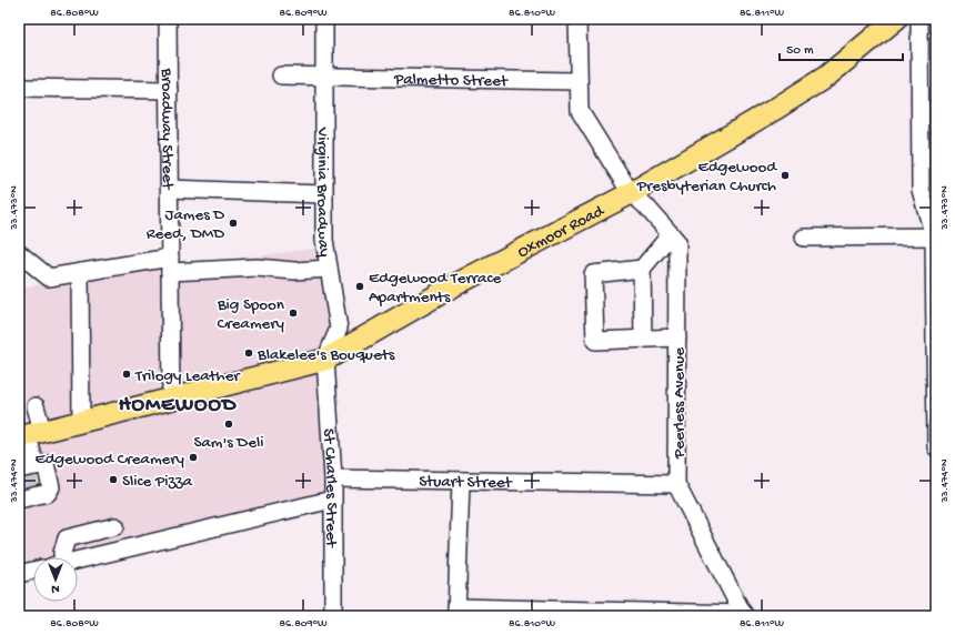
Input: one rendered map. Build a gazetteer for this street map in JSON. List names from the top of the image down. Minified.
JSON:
{"streets":{"main road":["Oxmoor Road"],"street":["Palmetto Street","Broadway Street","Virginia Broadway","Peerless Avenue","Stuart Street","St Charles Street"]},"crossings":[["Palmetto Street","Virginia Broadway"],["Palmetto Street","Peerless Avenue"],["Broadway Street","Oxmoor Road"],["Virginia Broadway","Oxmoor Road"],["Virginia Broadway","St Charles Street"],["Oxmoor Road","Peerless Avenue"],["Oxmoor Road","St Charles Street"],["Peerless Avenue","Stuart Street"],["Stuart Street","St Charles Street"]],"districts":["HOMEWOOD"],"places":["Edgewood Presbyterian Church","James D Reed, DMD","Edgewood Terrace Apartments","Big Spoon Creamery","Blakelee's Bouquets","Trilogy Leather","Sam's Deli","Edgewood Creamery","Slice Pizza"],"scale_bar":"50 m","north":"bottom","coordinates":["86.808°W","86.809°W","86.810°W","86.811°W","33.473°N","33.474°N"]}
